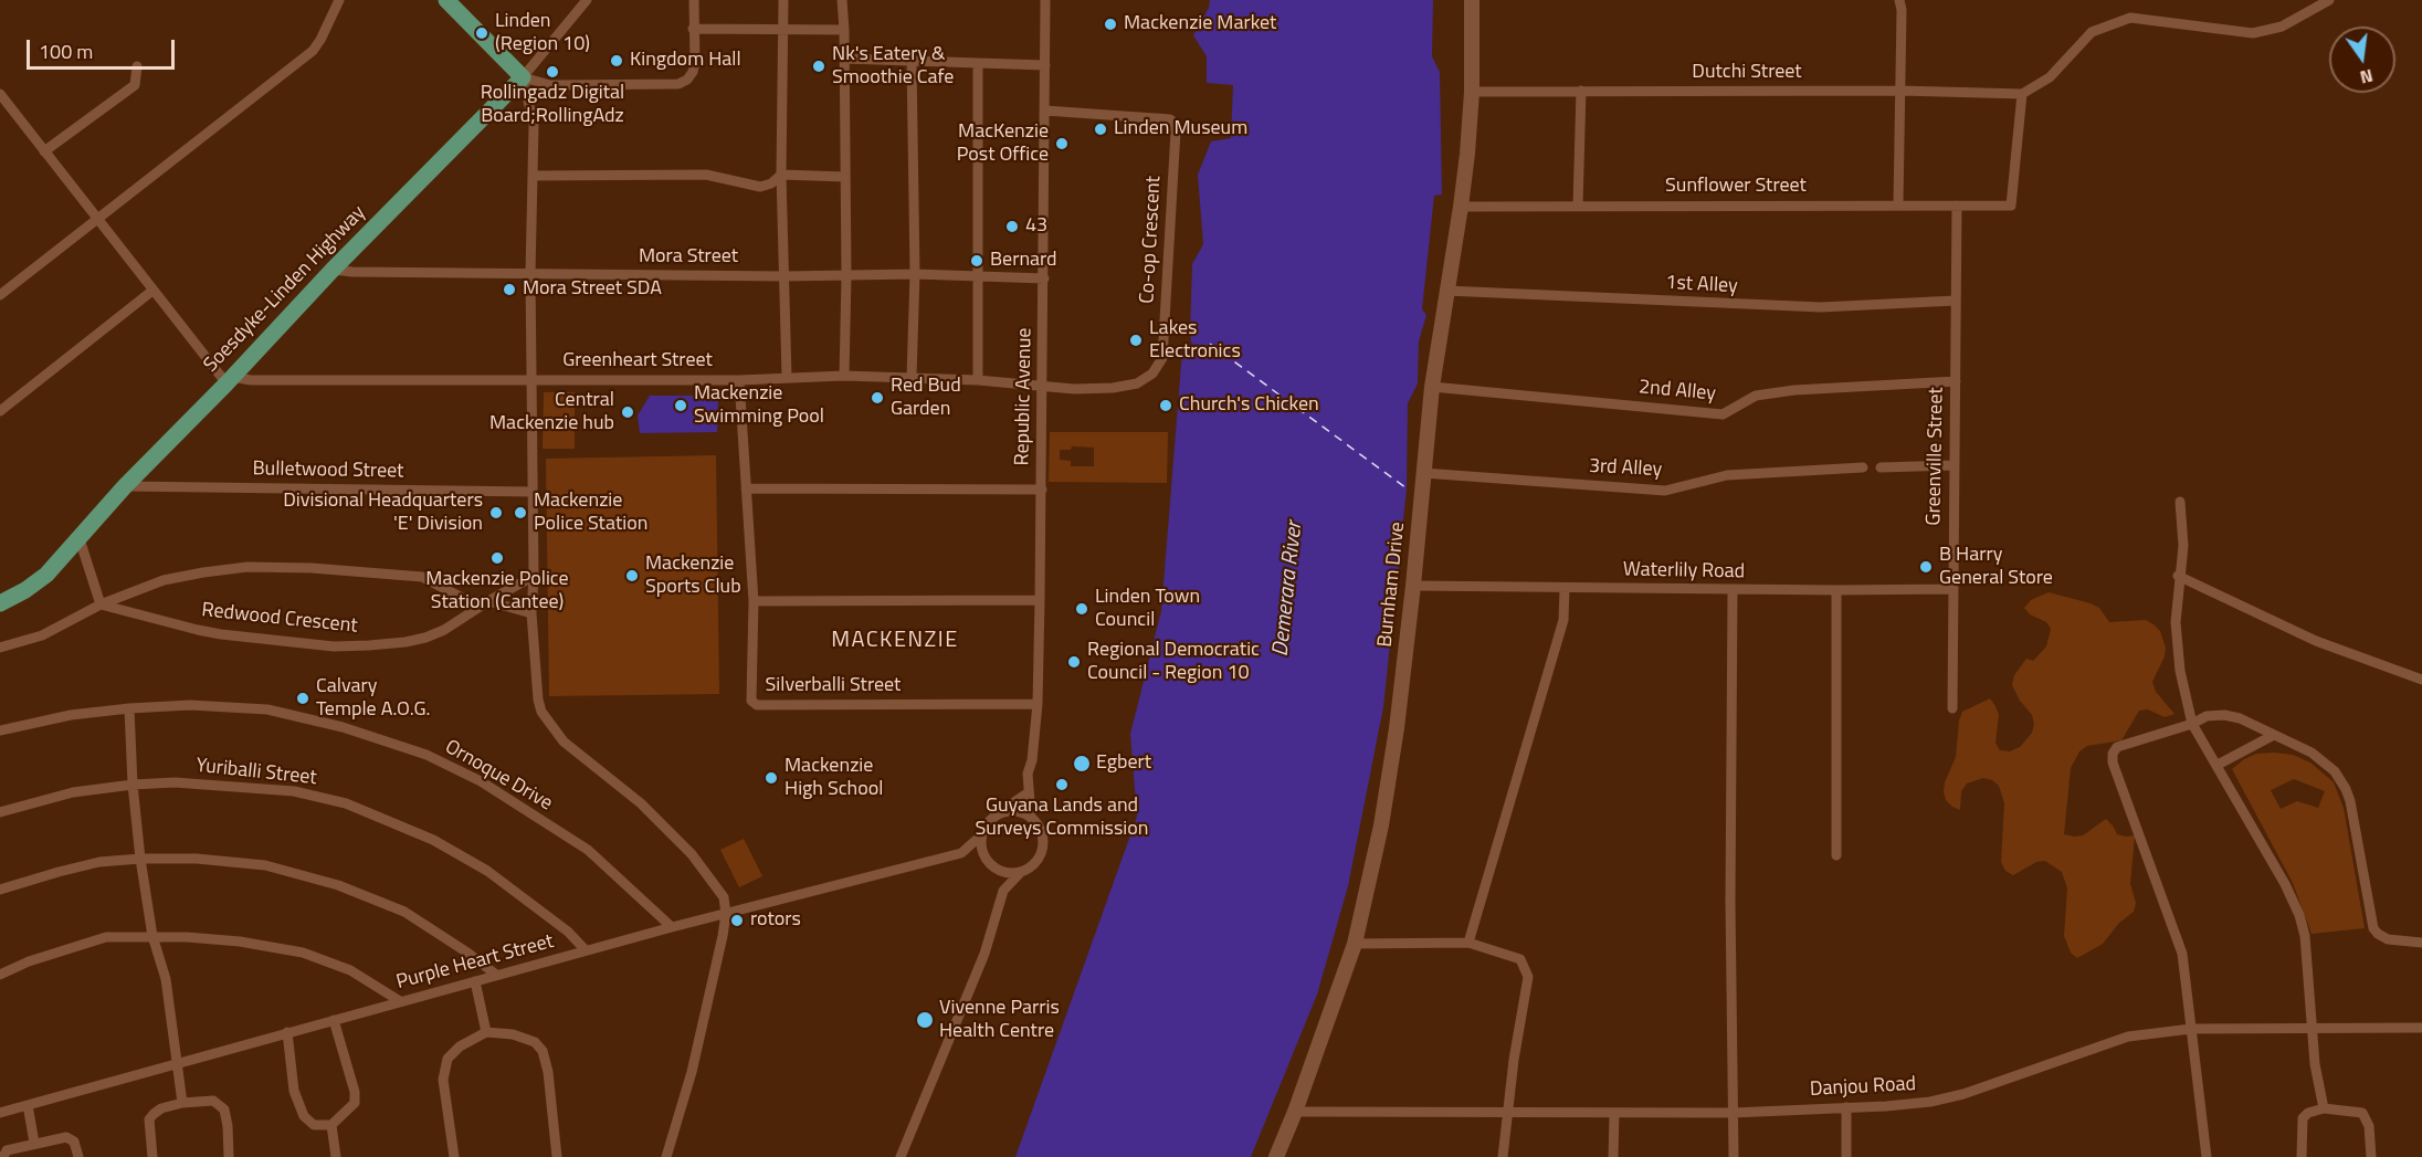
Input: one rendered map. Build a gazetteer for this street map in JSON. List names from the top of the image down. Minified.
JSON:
{"streets":{"main road":["Soesdyke-Linden Highway"],"street":["Dutchi Street","Sunflower Street","Co-op Crescent","Mora Street","1st Alley","Greenheart Street","2nd Alley","Republic Avenue","Greenville Street","3rd Alley","Bulletwood Street","Waterlily Road","Burnham Drive","Redwood Crescent","Silverballi Street","Yuriballi Street","Ornoque Drive","Purple Heart Street","Danjou Road"]},"crossings":[["Dutchi Street","Sunflower Street"],["Dutchi Street","Burnham Drive"],["Sunflower Street","Greenville Street"],["Sunflower Street","Burnham Drive"],["Co-op Crescent","Greenheart Street"],["Co-op Crescent","Republic Avenue"],["Mora Street","Soesdyke-Linden Highway"],["Mora Street","Republic Avenue"],["1st Alley","Greenville Street"],["1st Alley","Burnham Drive"],["Soesdyke-Linden Highway","Greenheart Street"],["Soesdyke-Linden Highway","Bulletwood Street"],["Greenheart Street","Republic Avenue"],["Greenheart Street","Silverballi Street"],["2nd Alley","Greenville Street"],["2nd Alley","Burnham Drive"],["Republic Avenue","Silverballi Street"],["Republic Avenue","Purple Heart Street"],["Greenville Street","Waterlily Road"],["3rd Alley","Burnham Drive"],["Waterlily Road","Burnham Drive"],["Burnham Drive","Danjou Road"],["Yuriballi Street","Purple Heart Street"],["Ornoque Drive","Purple Heart Street"]],"districts":["MACKENZIE"],"water":["Demerara River"],"places":["Mackenzie Market","Linden (Region 10)","Kingdom Hall","Nk's Eatery & Smoothie Cafe","Rollingadz Digital Board;RollingAdz","Linden Museum","MacKenzie Post Office","43","Bernard","Mora Street SDA","Lakes Electronics","Red Bud Garden","Mackenzie Swimming Pool","Church's Chicken","Central Mackenzie hub","Divisional Headquarters 'E' Division","Mackenzie Police Station","Mackenzie Police Station (Cantee)","B Harry General Store","Mackenzie Sports Club","Linden Town Council","Regional Democratic Council - Region 10","Calvary Temple A.O.G.","Egbert","Mackenzie High School","Guyana Lands and Surveys Commission","rotors","Vivenne Parris Health Centre"],"scale_bar":"100 m","north":"bottom"}
